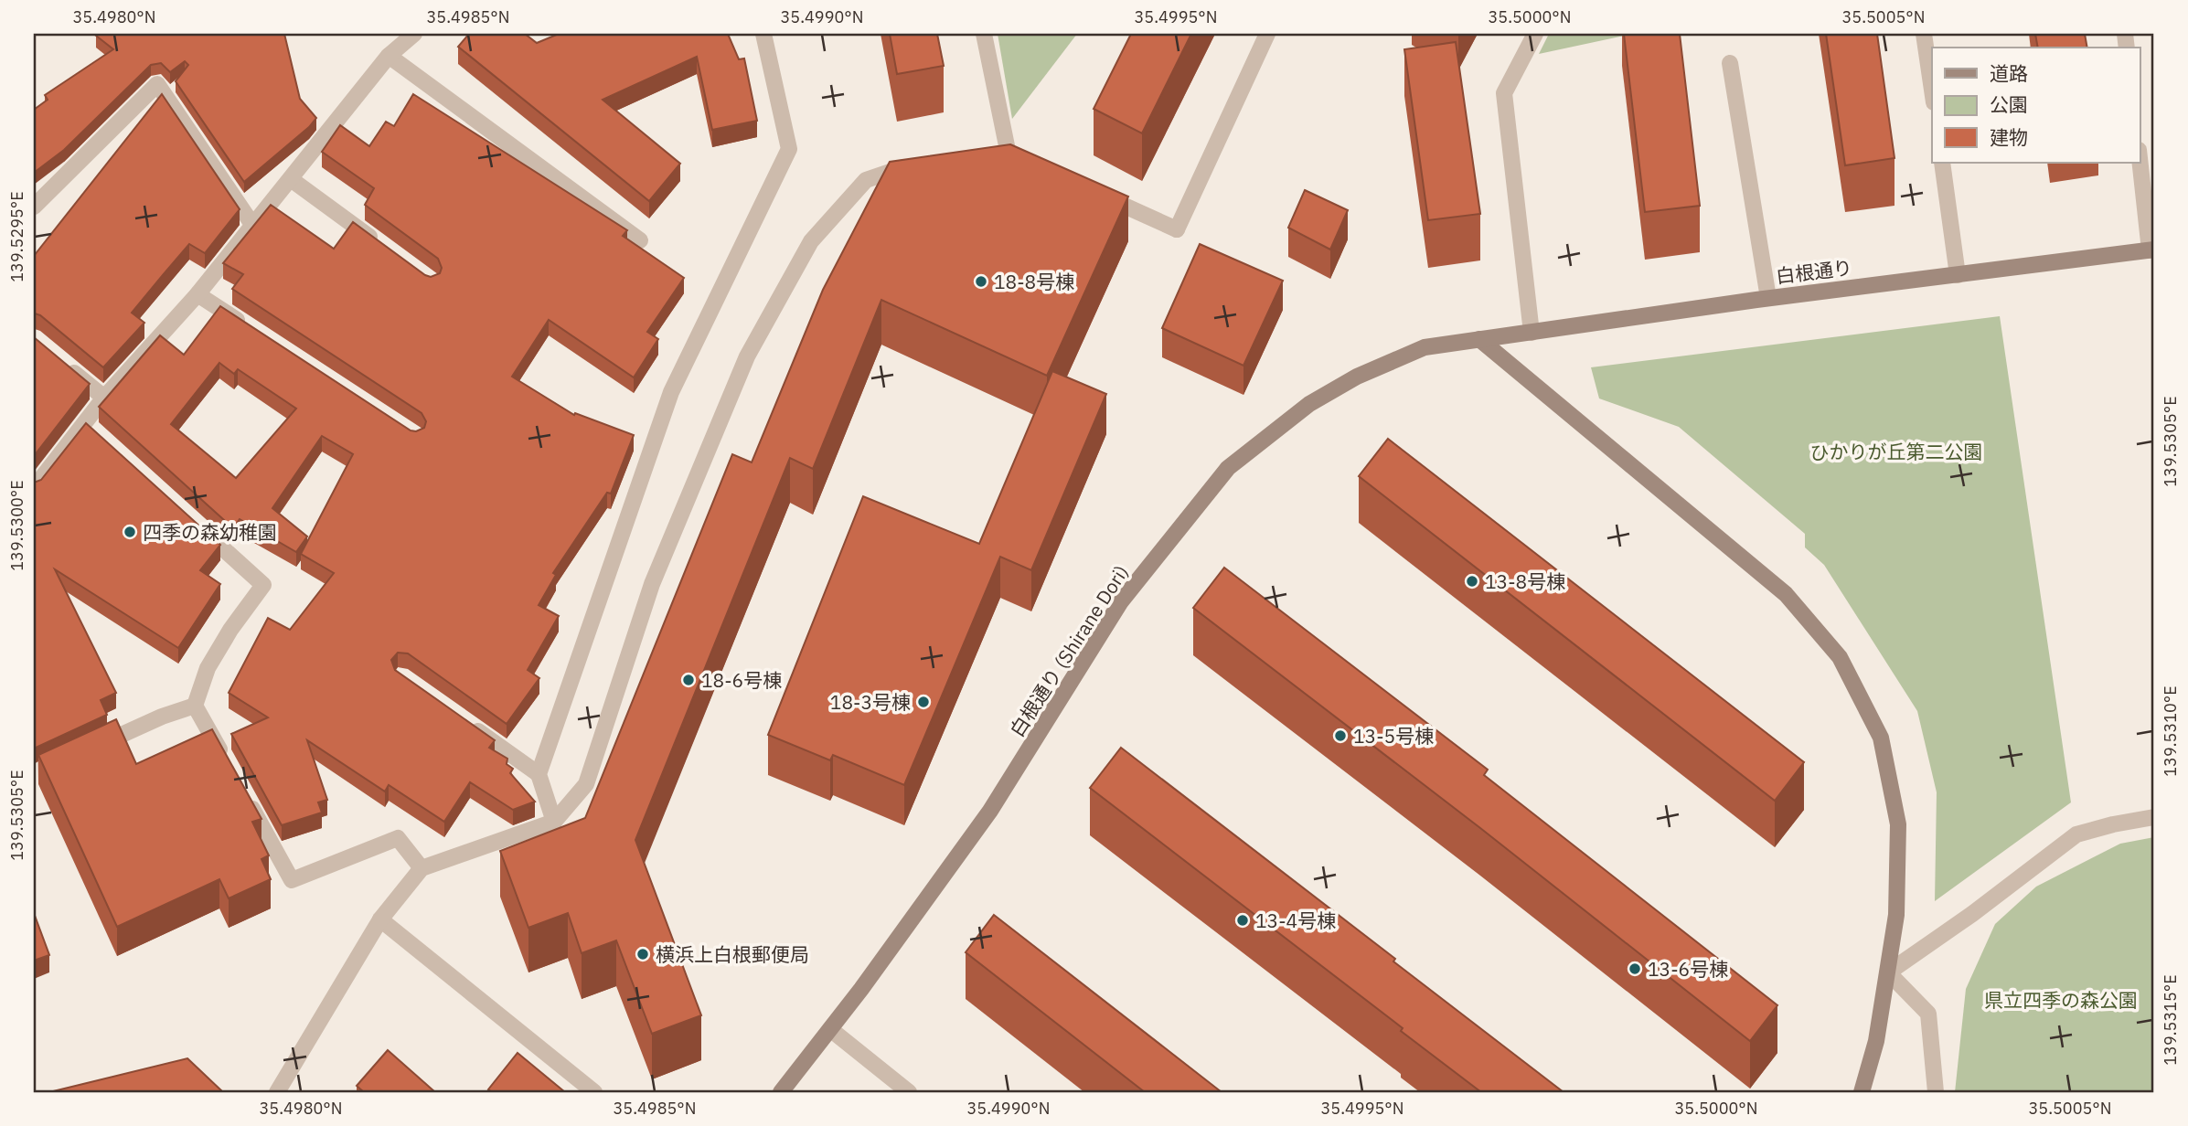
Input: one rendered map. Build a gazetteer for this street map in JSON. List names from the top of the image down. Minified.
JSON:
{"streets":{"street":["白根通り","白根通り (Shirane Dori)"]},"crossings":[["白根通り","白根通り (Shirane Dori)"]],"parks":["ひかりが丘第二公園","県立四季の森公園"],"places":["18-8号棟","四季の森幼稚園","13-8号棟","18-6号棟","18-3号棟","13-5号棟","13-4号棟","横浜上白根郵便局","13-6号棟"],"legend":["道路","公園","建物"],"coordinates":["35.4980°N","35.4985°N","35.4990°N","35.4995°N","35.5000°N","35.5005°N","139.5295°E","139.5305°E","139.5300°E","139.5310°E","139.5315°E"]}
